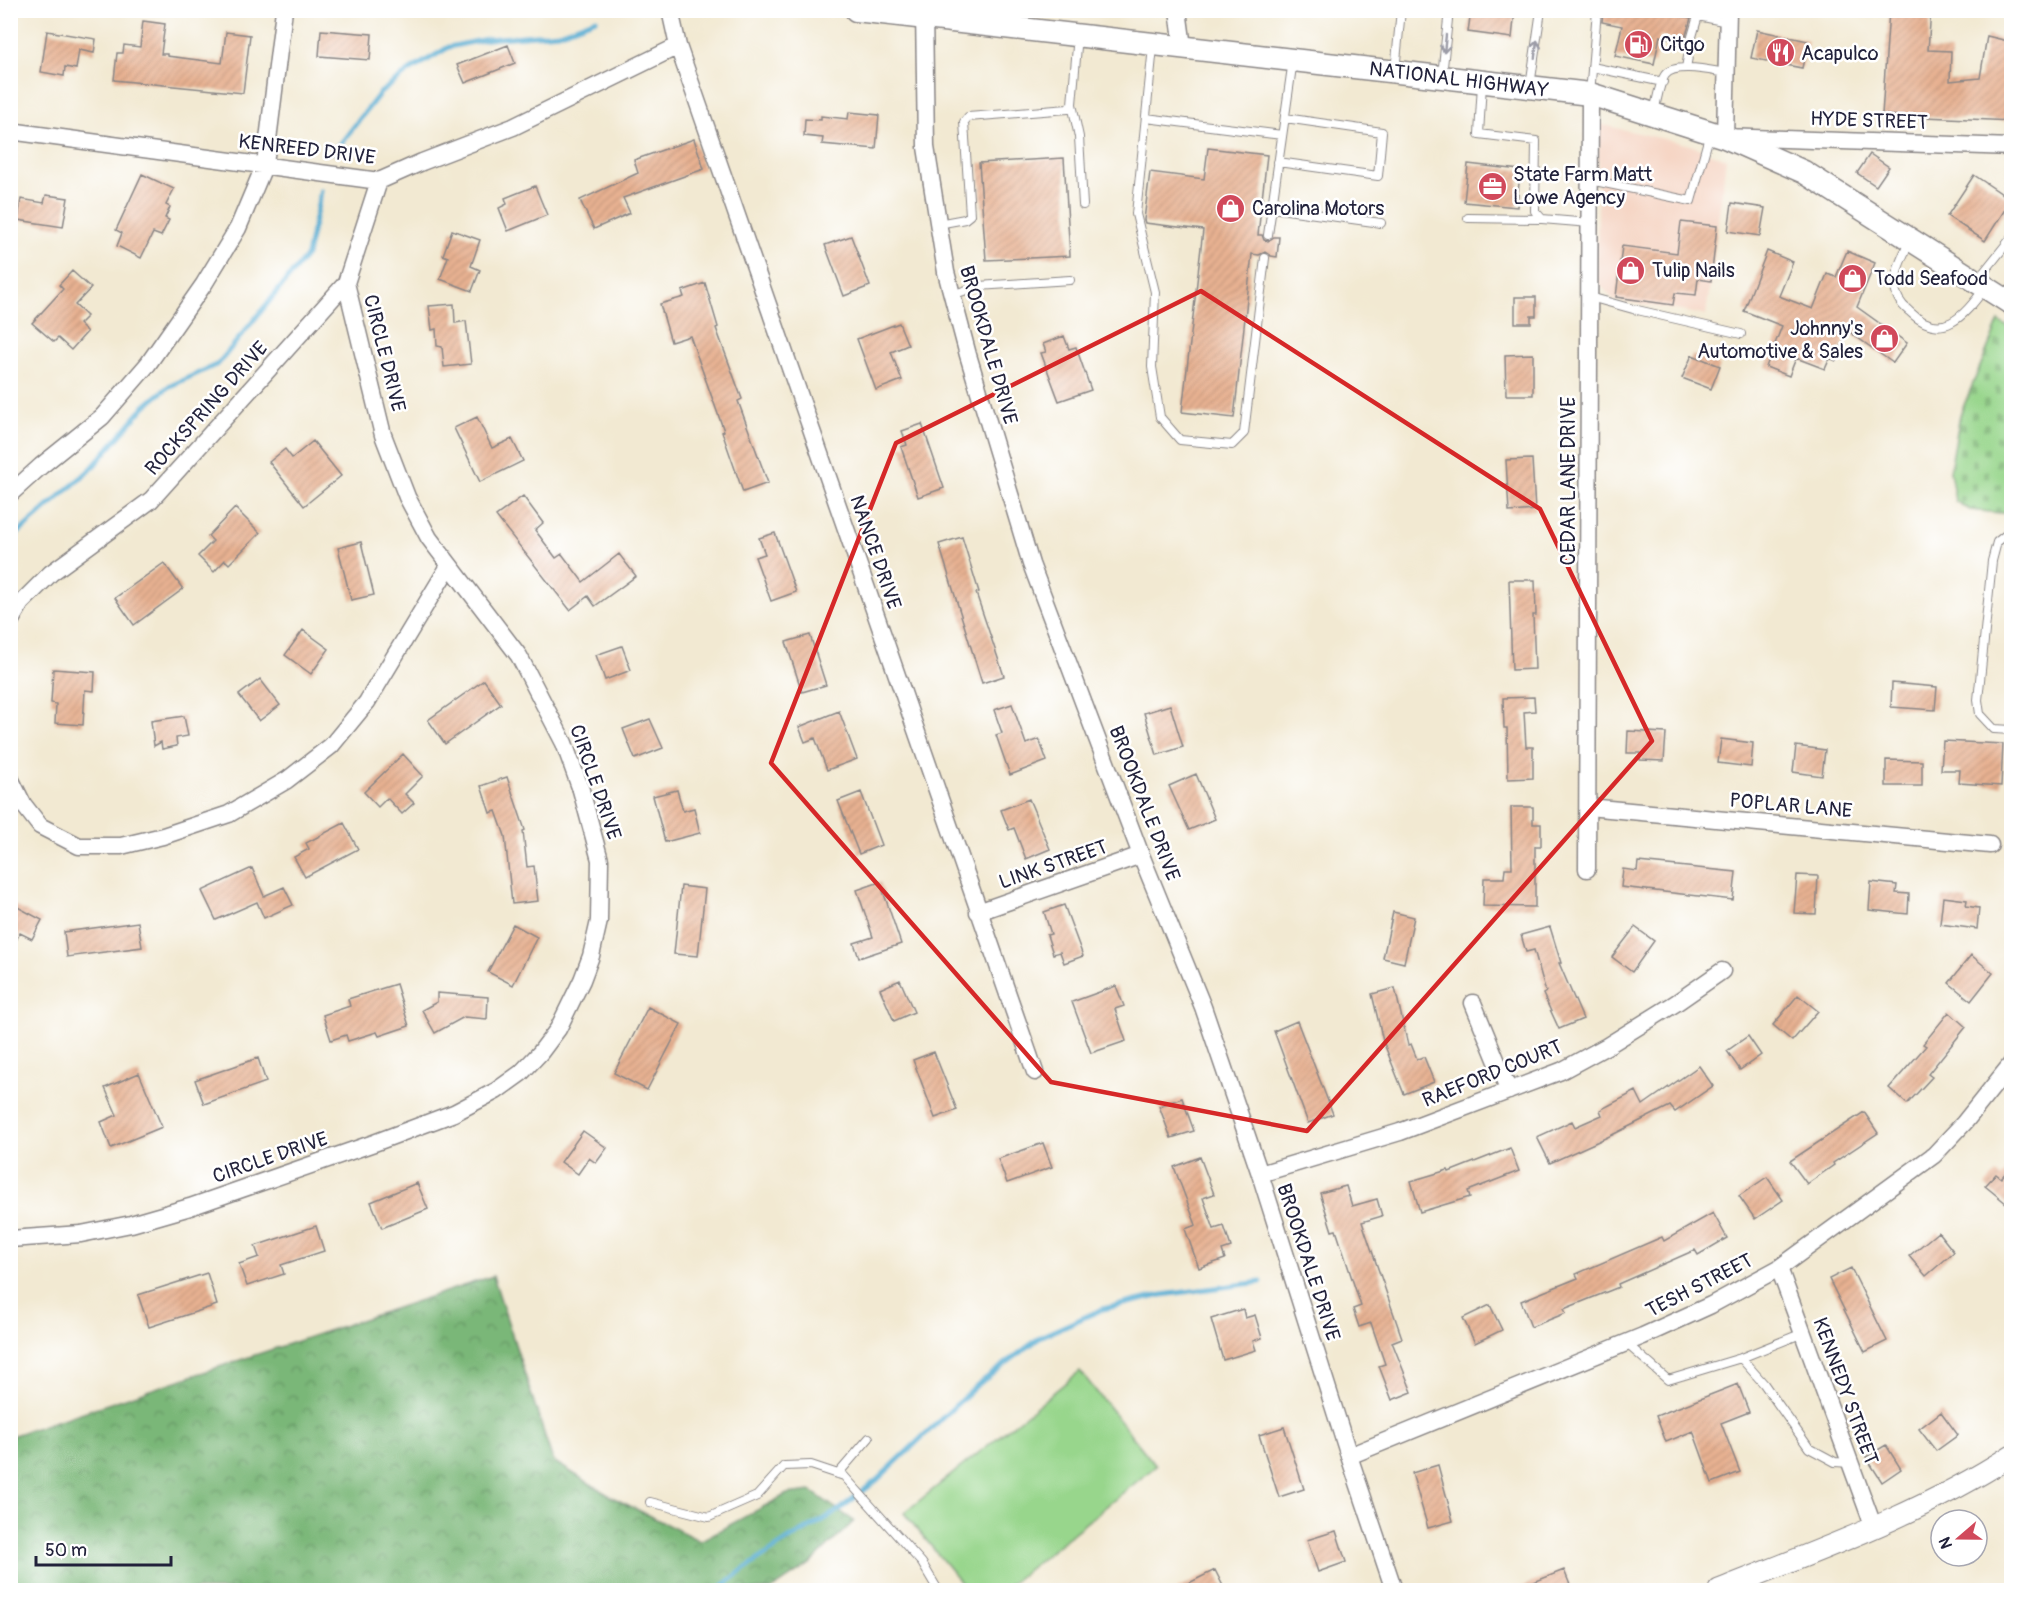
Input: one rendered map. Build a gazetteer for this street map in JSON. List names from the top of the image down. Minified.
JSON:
{"streets":{"main road":["NATIONAL HIGHWAY"],"street":["HYDE STREET","KENREED DRIVE","BROOKDALE DRIVE","CIRCLE DRIVE","ROCKSPRING DRIVE","CEDAR LANE DRIVE","NANCE DRIVE","POPLAR LANE","LINK STREET","RAEFORD COURT","TESH STREET","KENNEDY STREET"]},"crossings":[["NATIONAL HIGHWAY","HYDE STREET"],["NATIONAL HIGHWAY","BROOKDALE DRIVE"],["NATIONAL HIGHWAY","CEDAR LANE DRIVE"],["KENREED DRIVE","ROCKSPRING DRIVE"],["KENREED DRIVE","NANCE DRIVE"],["BROOKDALE DRIVE","LINK STREET"],["BROOKDALE DRIVE","RAEFORD COURT"],["BROOKDALE DRIVE","TESH STREET"],["CIRCLE DRIVE","ROCKSPRING DRIVE"],["CEDAR LANE DRIVE","POPLAR LANE"],["NANCE DRIVE","LINK STREET"],["TESH STREET","KENNEDY STREET"]],"places":{"fuel station":["Citgo"],"restaurant":["Acapulco"],"office":["State Farm Matt Lowe Agency"],"shop":["Carolina Motors","Tulip Nails","Todd Seafood","Johnny's Automotive & Sales"]},"scale_bar":"50 m","north":"left"}
